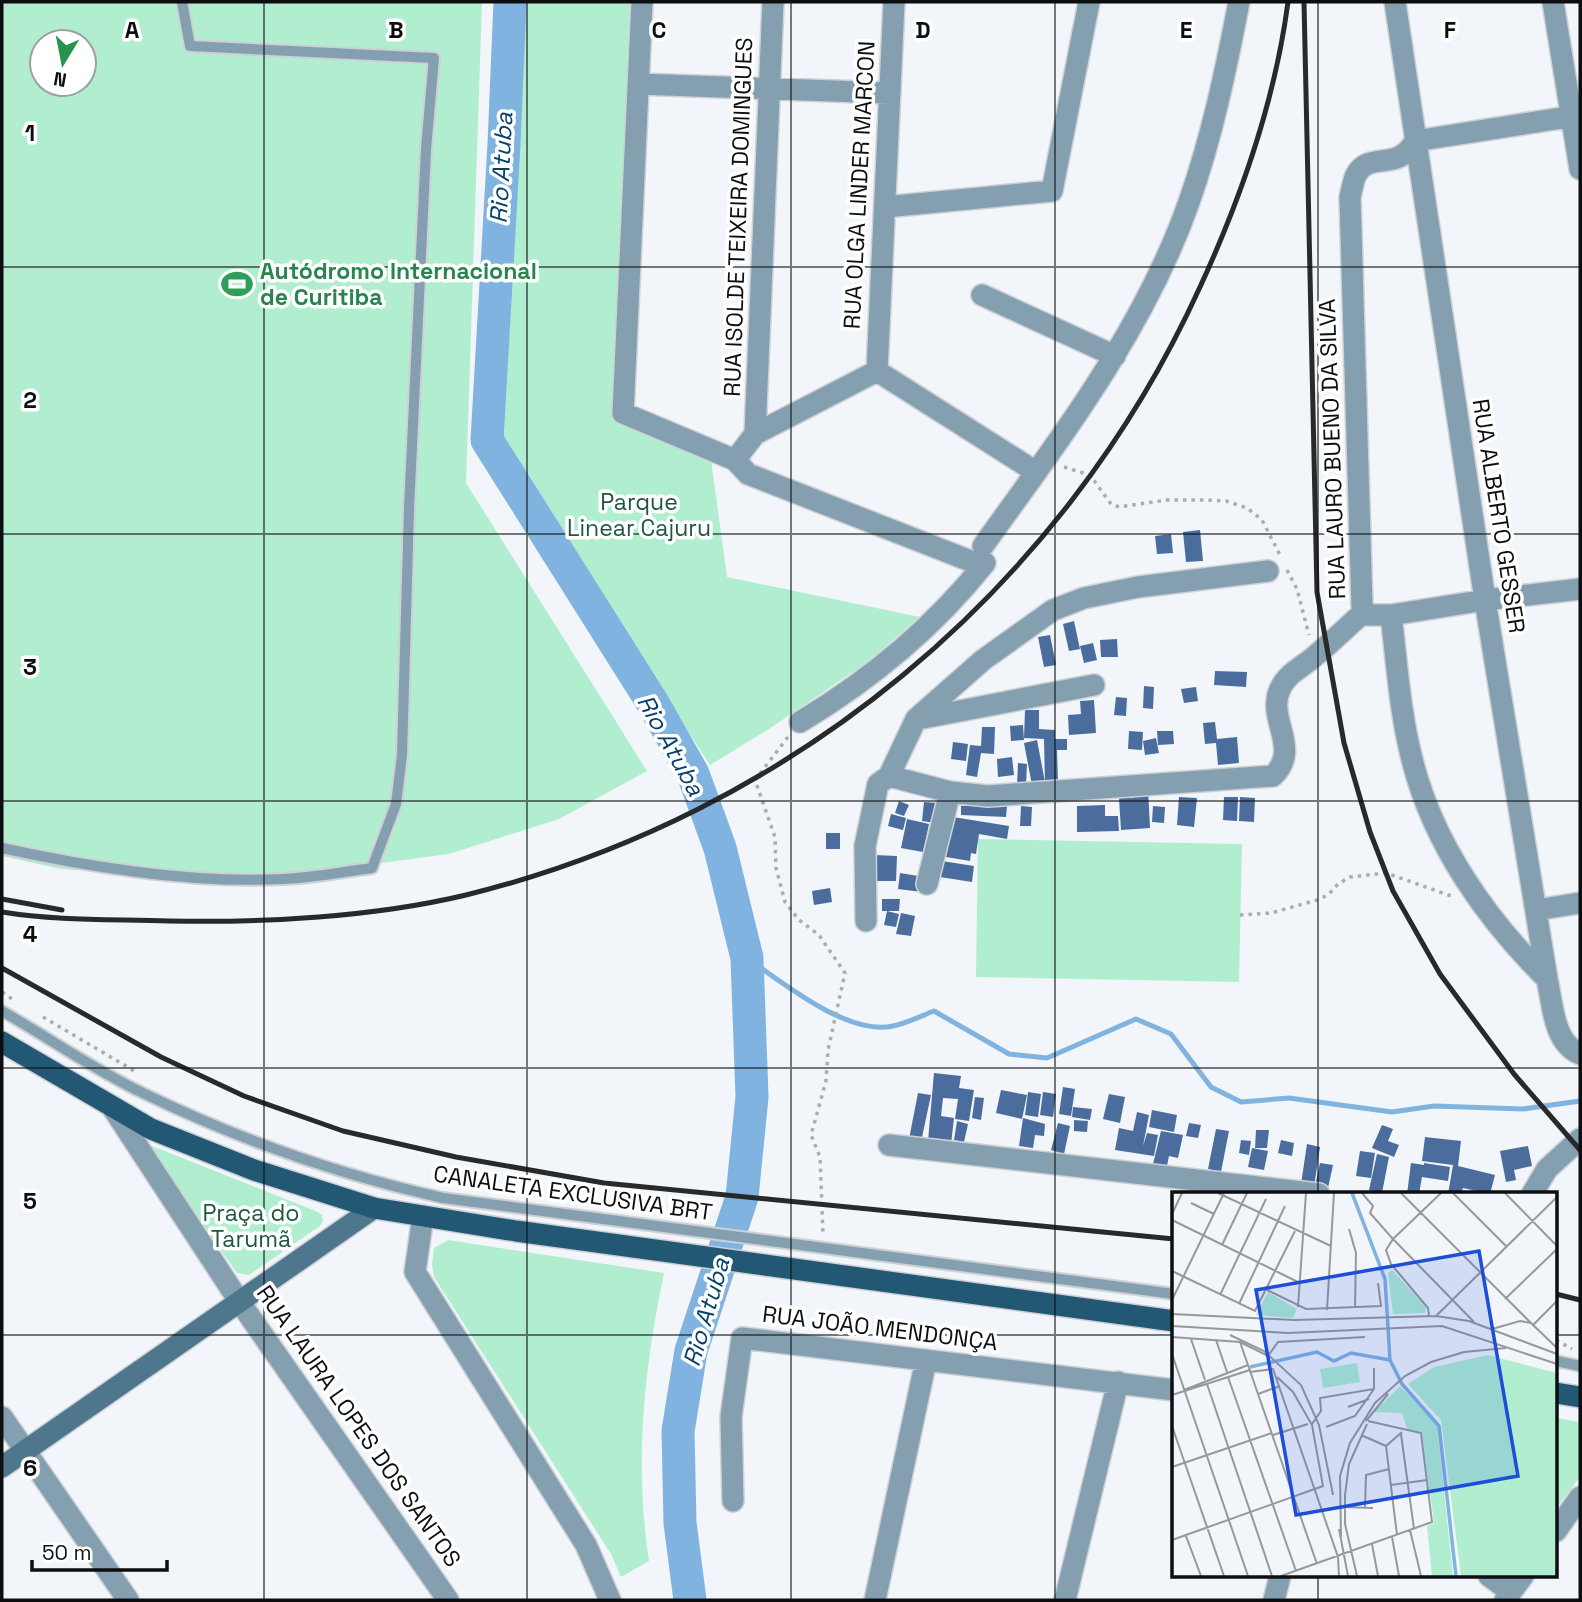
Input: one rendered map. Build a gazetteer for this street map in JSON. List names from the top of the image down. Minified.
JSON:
{"streets":{"street":["RUA OLGA LINDER MARCON","RUA ISOLDE TEIXEIRA DOMINGUES","RUA LAURO BUENO DA SILVA","RUA ALBERTO GESSER","RUA JOÃO MENDONÇA","RUA LAURA LOPES DOS SANTOS"],"lane":["CANALETA EXCLUSIVA BRT"]},"crossings":[["RUA LAURO BUENO DA SILVA","RUA ALBERTO GESSER"]],"water":["Rio Atuba"],"parks":["Parque Linear Cajuru","Praça do Tarumã"],"places":{"sports":["Autódromo Internacional de Curitiba"]},"scale_bar":"50 m","north":"bottom","grid":{"columns":["A","B","C","D","E","F"],"rows":["1","2","3","4","5","6"]}}
